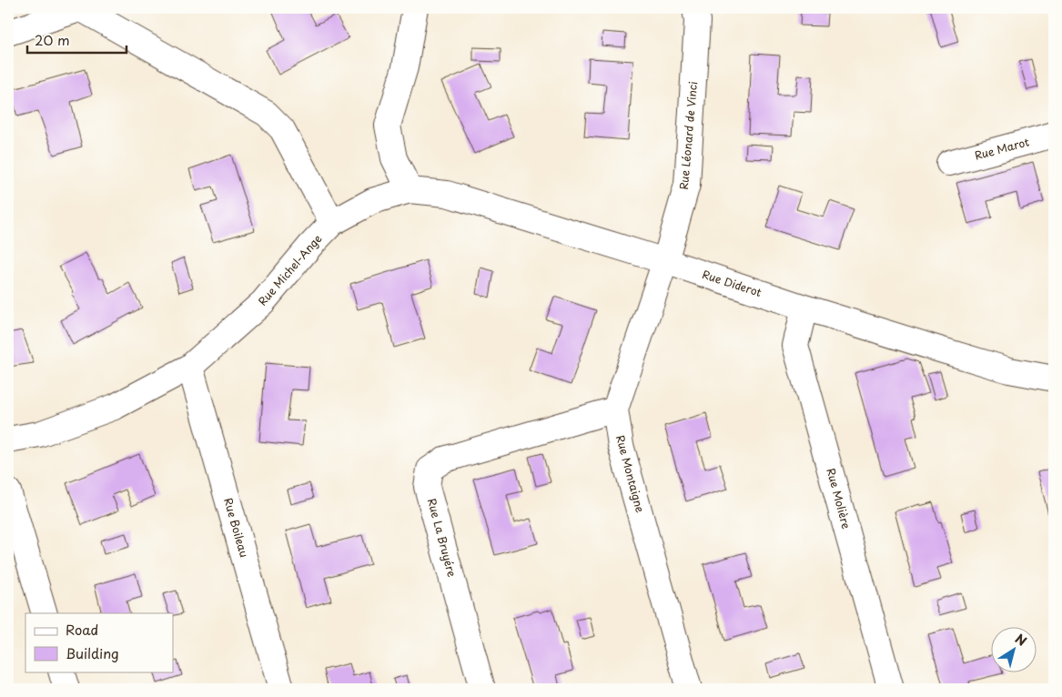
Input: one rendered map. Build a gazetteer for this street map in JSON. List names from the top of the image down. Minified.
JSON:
{"streets":{"street":["Rue Léonard de Vinci","Rue Marot","Rue Michel-Ange","Rue Diderot","Rue Montaigne","Rue Molière","Rue Boileau","Rue La Bruyére"]},"crossings":[["Rue Léonard de Vinci","Rue Diderot"],["Rue Léonard de Vinci","Rue Montaigne"],["Rue Michel-Ange","Rue Diderot"],["Rue Michel-Ange","Rue Boileau"],["Rue Diderot","Rue Montaigne"],["Rue Diderot","Rue Molière"],["Rue Montaigne","Rue La Bruyére"]],"legend":["Road","Building"],"scale_bar":"20 m","north":"top right"}
